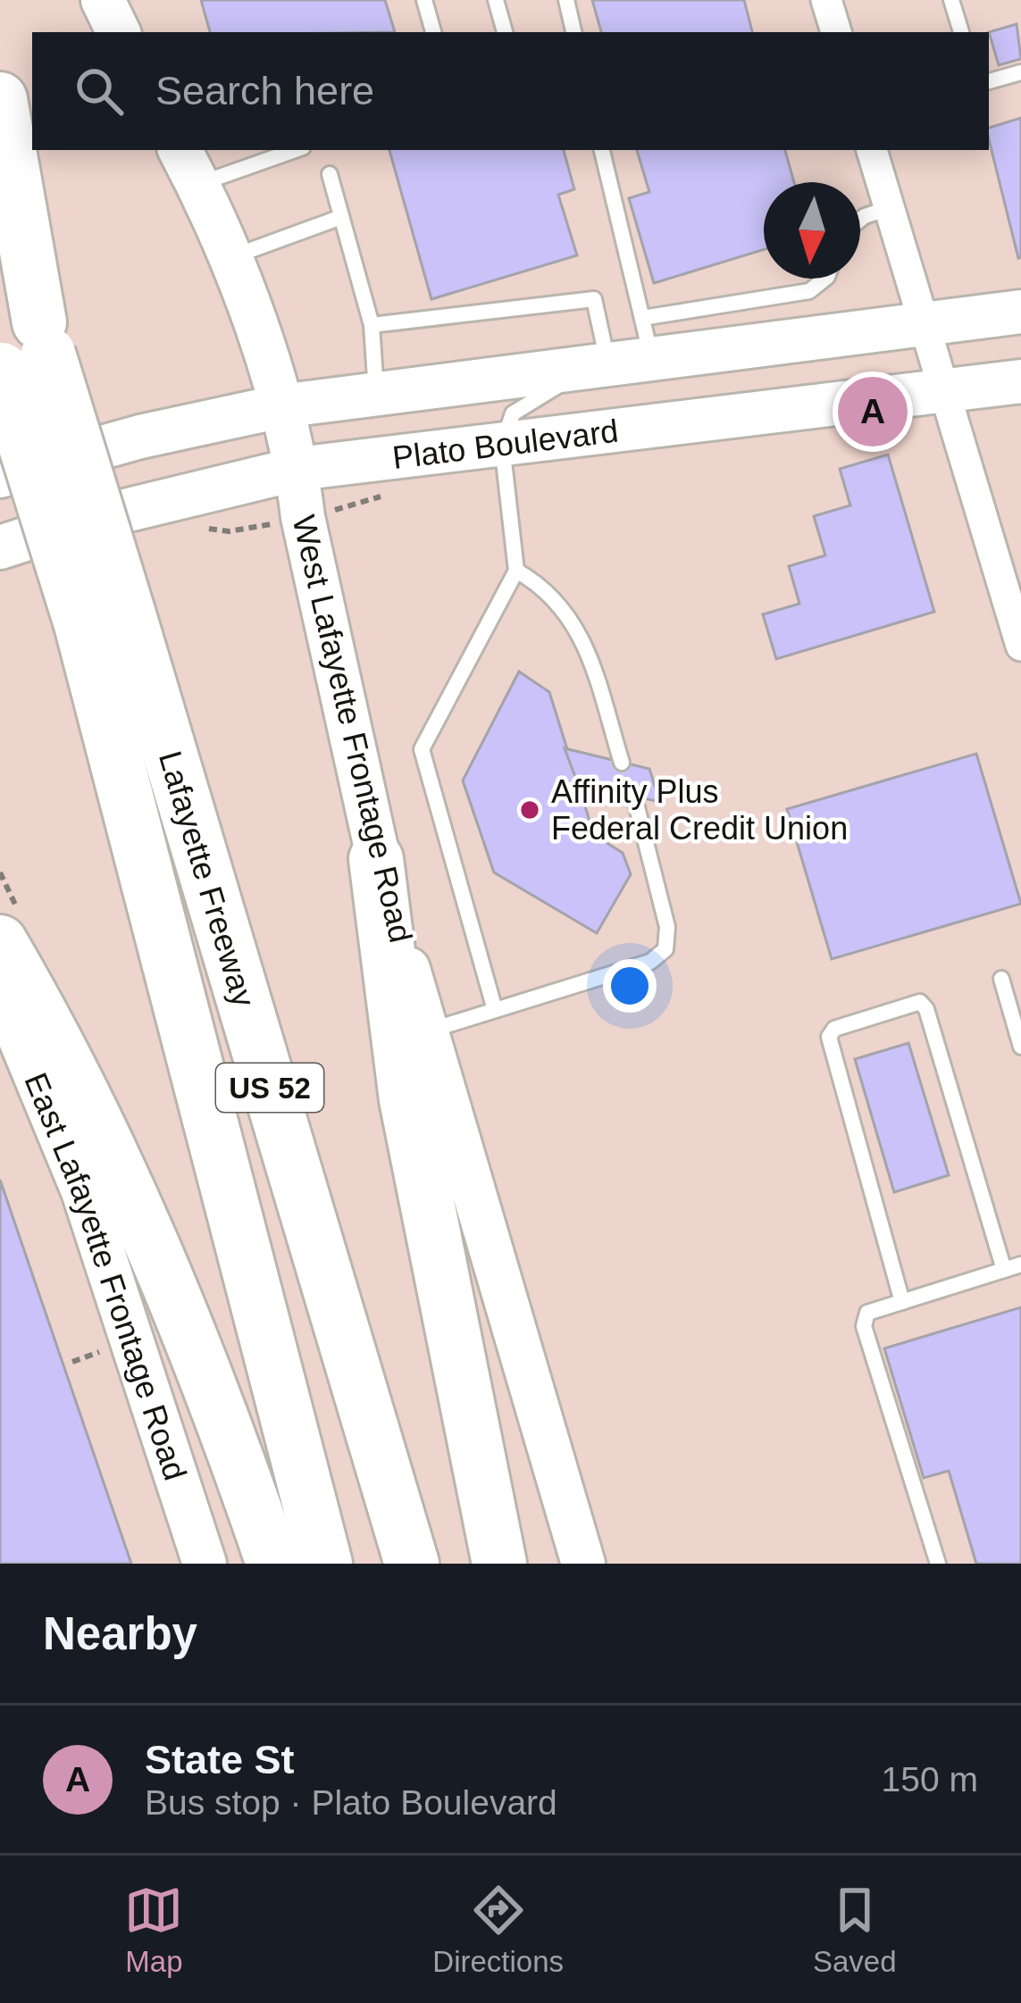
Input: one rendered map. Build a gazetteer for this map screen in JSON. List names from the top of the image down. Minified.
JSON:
{"streets":{"highway":["Lafayette Freeway","US 52"],"main road":["Plato Boulevard","West Lafayette Frontage Road","East Lafayette Frontage Road"]},"crossings":[["Plato Boulevard","West Lafayette Frontage Road"]],"places":["Affinity Plus Federal Credit Union"],"north":"bottom","page":{"search":"Search here","pins":"A","heading":"Nearby","list":[{"mark":"A","name":"State St","note":"Bus stop · Plato Boulevard","value":"150 m"}],"nav":["Map","Directions","Saved"]}}
